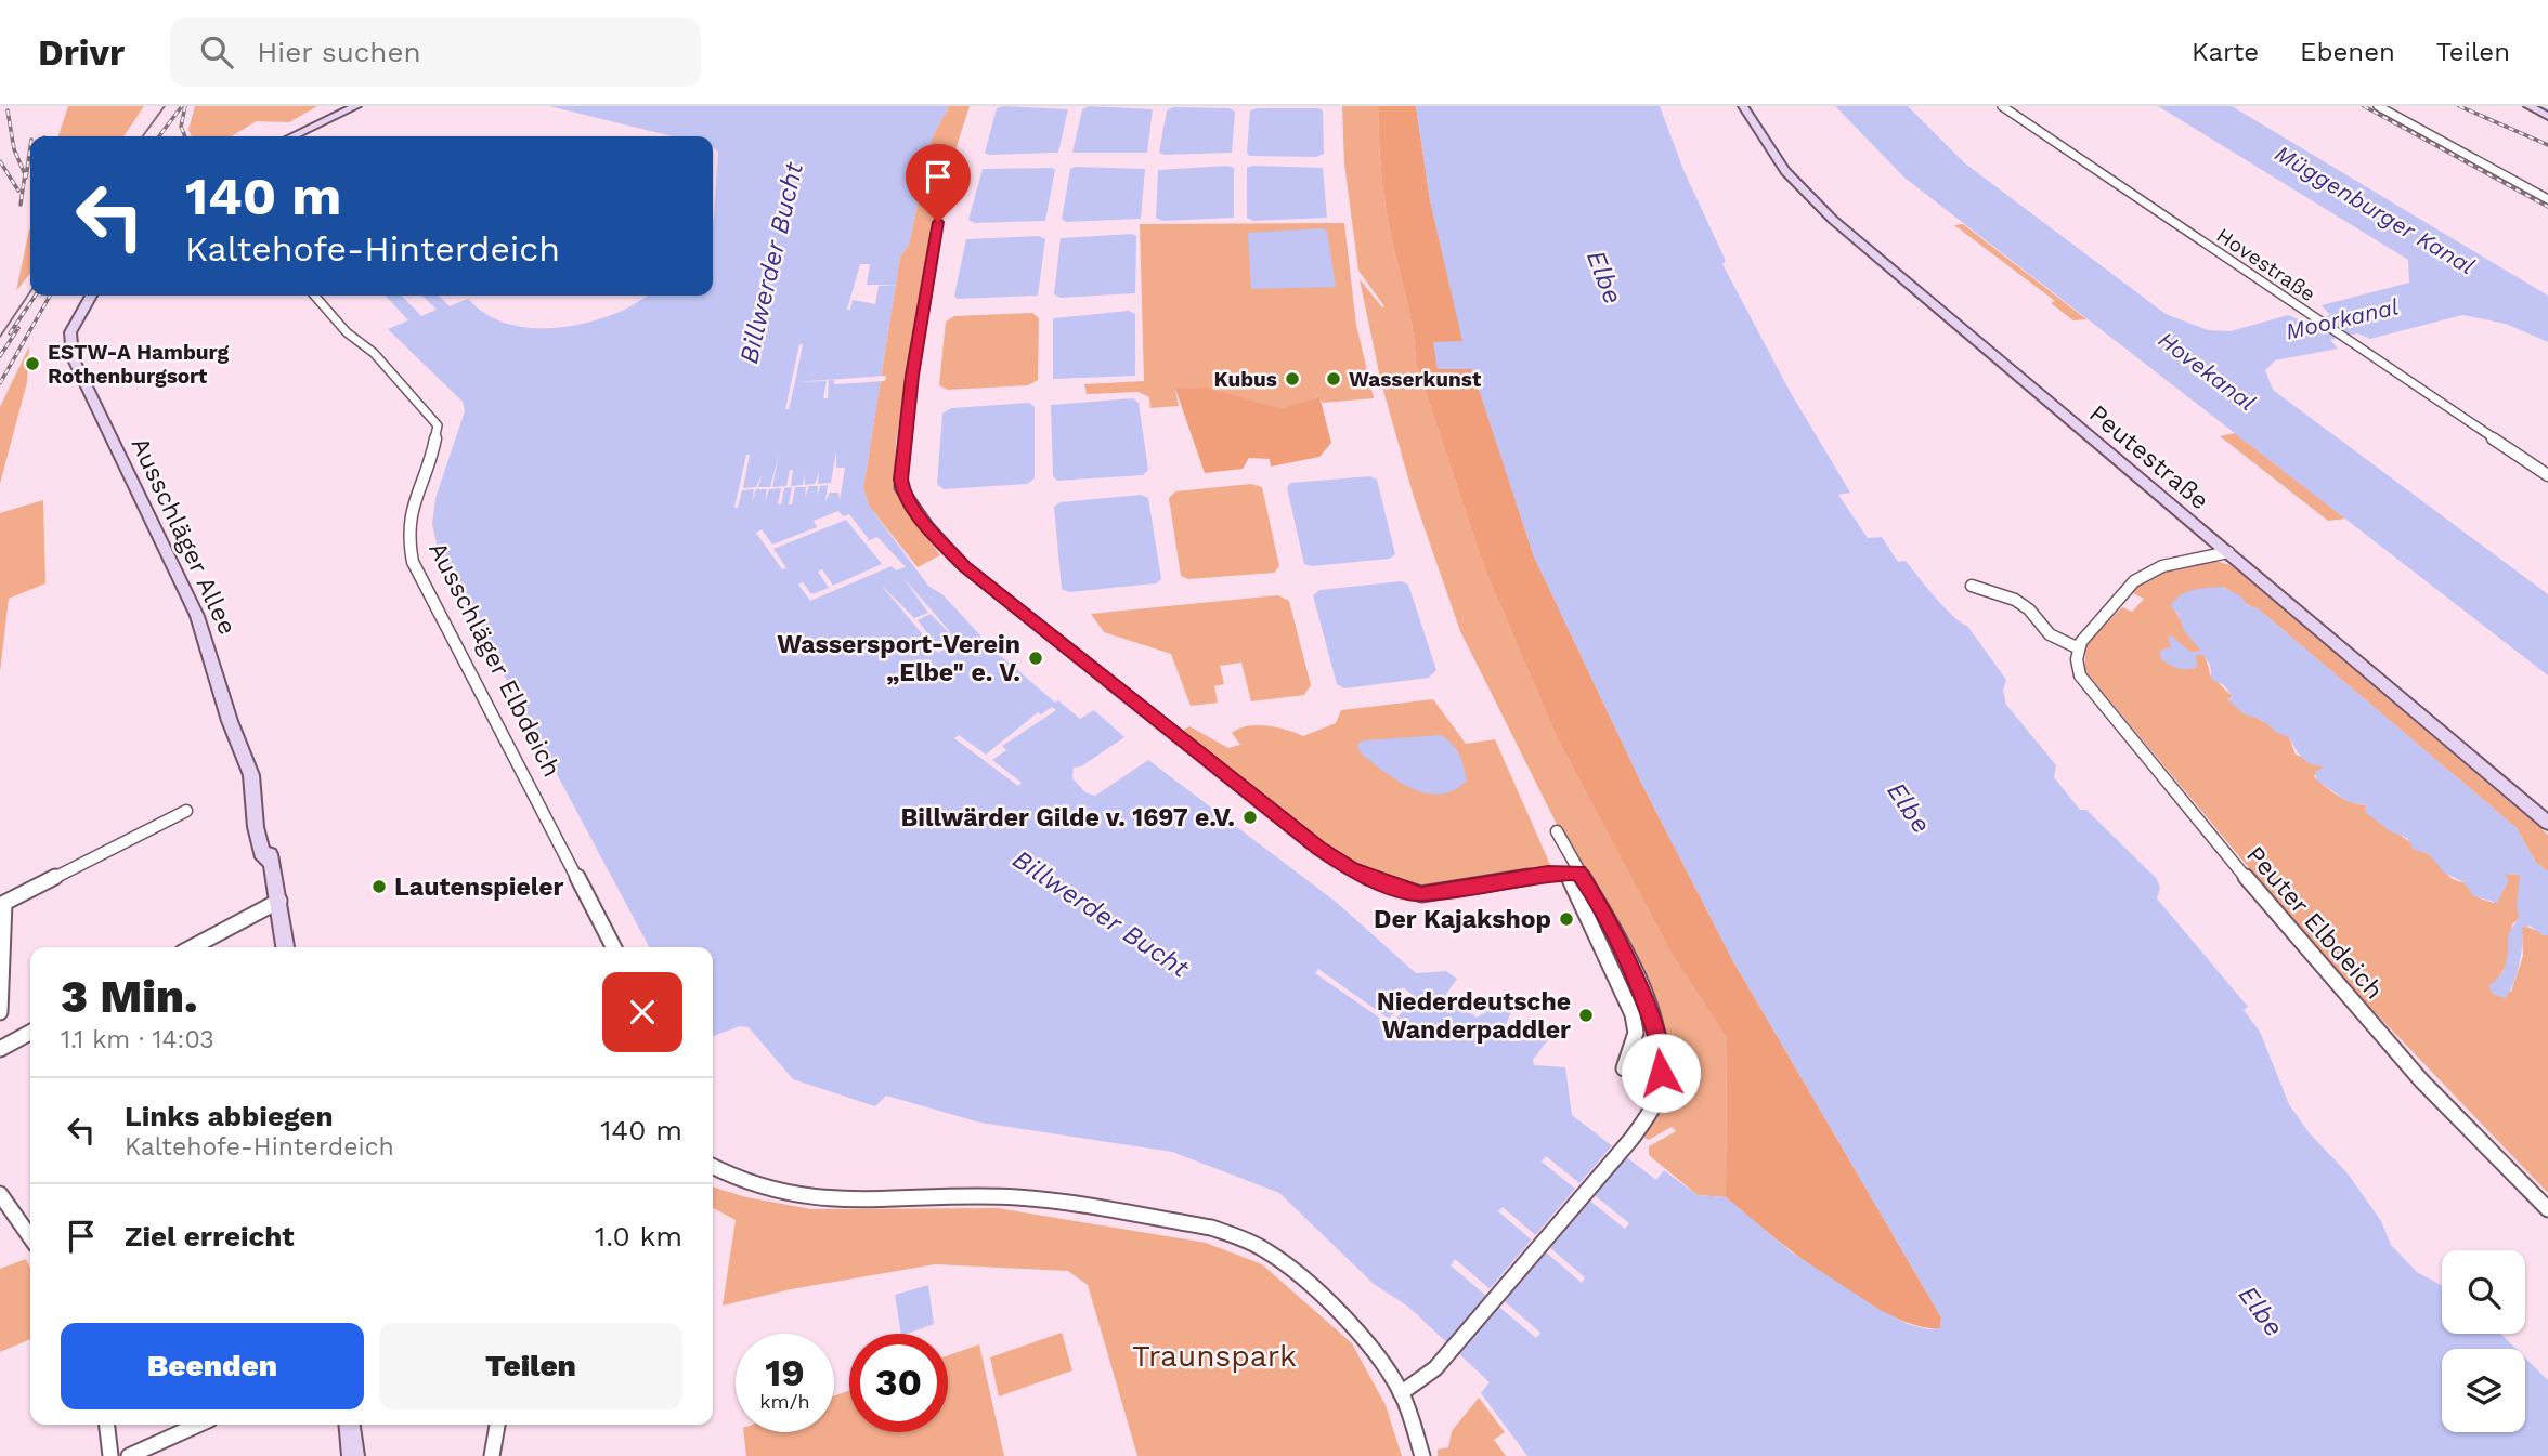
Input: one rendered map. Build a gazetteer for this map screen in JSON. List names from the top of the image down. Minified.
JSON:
{"streets":{"street":["Hovestraße","Peutestraße","Ausschläger Allee","Ausschläger Elbdeich","Peuter Elbdeich"]},"water":["Müggenburger Kanal","Billwerder Bucht","Elbe","Moorkanal","Hovekanal"],"parks":["Traunspark"],"places":["ESTW-A Hamburg Rothenburgsort","Kubus","Wasserkunst","Wassersport-Verein „Elbe\" e. V.","Billwärder Gilde v. 1697 e.V.","Lautenspieler","Der Kajakshop","Niederdeutsche Wanderpaddler"],"page":{"header":"Drivr","search":"Hier suchen","nav":["Karte","Ebenen","Teilen"],"turn":["140 m","Kaltehofe-Hinterdeich"],"heading":["3 Min.","1.1 km · 14:03"],"list":[{"name":"Links abbiegen","note":"Kaltehofe-Hinterdeich","value":"140 m"},{"name":"Ziel erreicht","value":"1.0 km"}],"buttons":["Beenden","Teilen"],"speed":"19 km/h","limit":"30"}}
